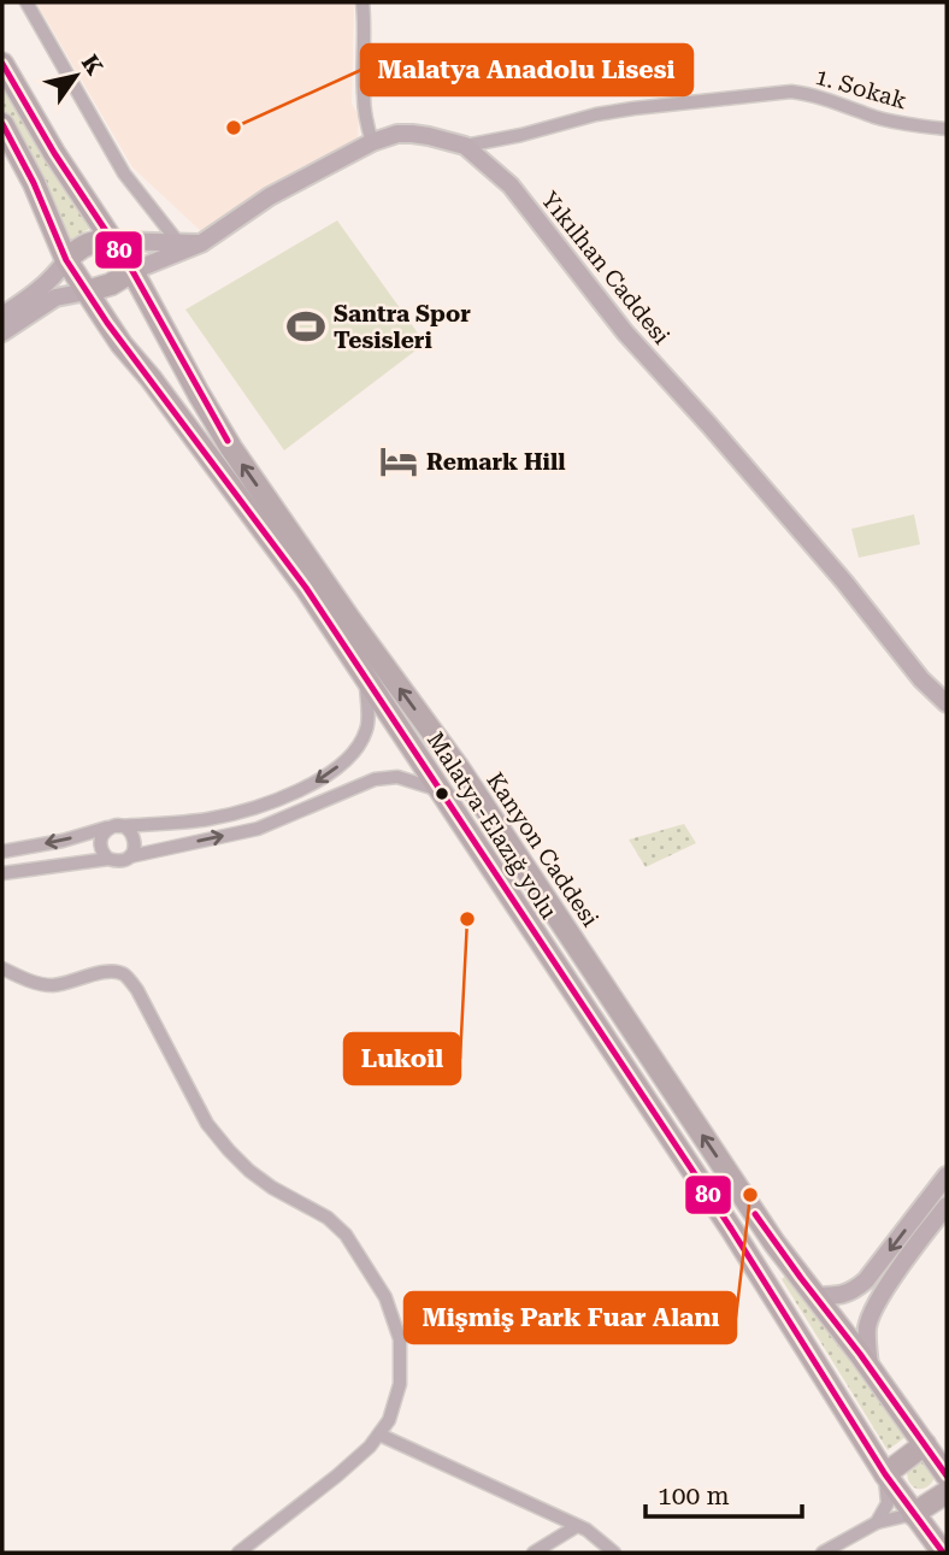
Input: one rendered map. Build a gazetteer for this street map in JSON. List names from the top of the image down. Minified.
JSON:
{"streets":{"highway":["Malatya-Elazığ yolu","Kanyon Caddesi"],"street":["1. Sokak","Yıkılhan Caddesi"]},"crossings":[["1. Sokak","Yıkılhan Caddesi"],["Yıkılhan Caddesi","Kanyon Caddesi"]],"one_way":["Kanyon Caddesi"],"places":{"other":["Malatya Anadolu Lisesi","Lukoil","Mişmiş Park Fuar Alanı"],"sports":["Santra Spor Tesisleri"],"hotel":["Remark Hill"]},"lines":["transit line 80"],"scale_bar":"100 m","north":"top right"}
